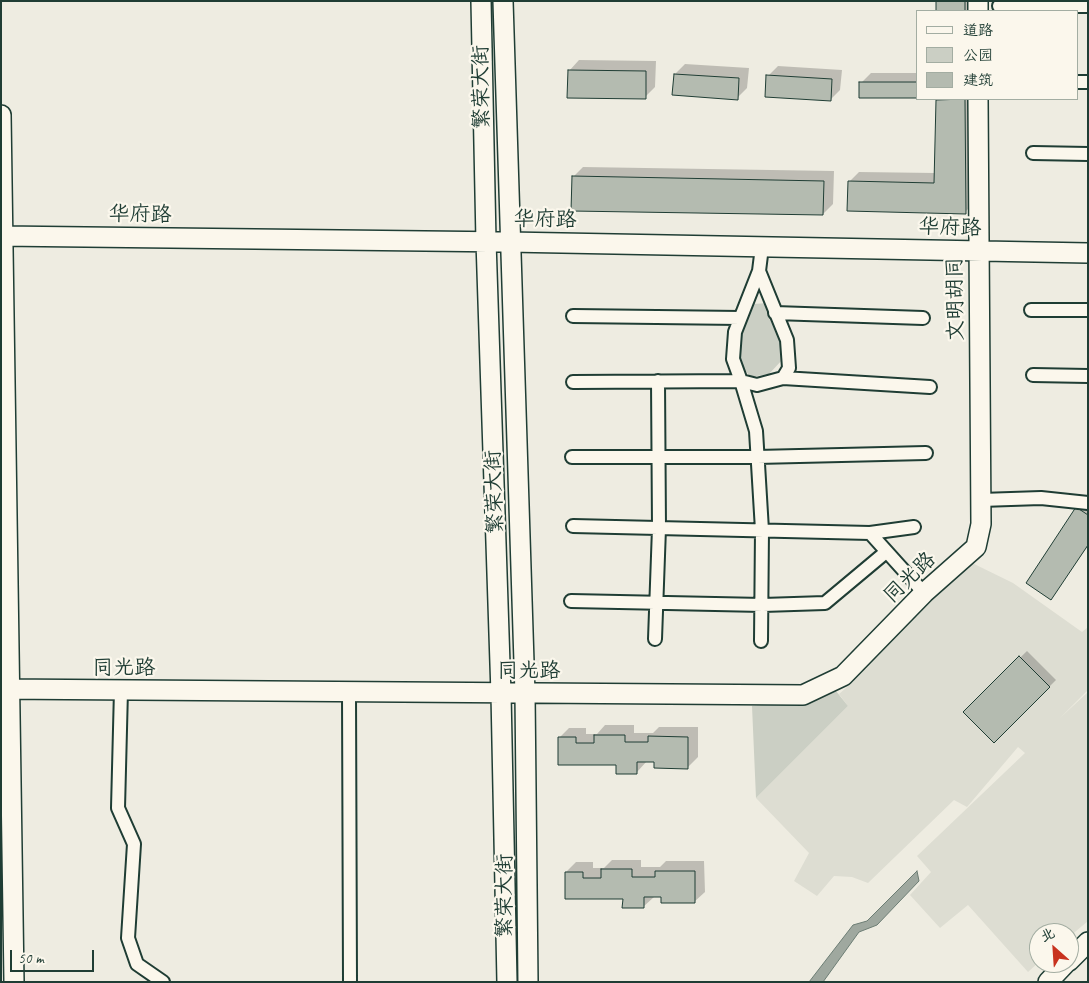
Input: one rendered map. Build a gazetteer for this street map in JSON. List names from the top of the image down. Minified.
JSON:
{"streets":{"street":["繁荣大街","华府路","文明胡同","同光路"]},"crossings":[["繁荣大街","华府路"],["繁荣大街","同光路"],["华府路","文明胡同"],["文明胡同","同光路"]],"legend":["道路","公园","建筑"],"scale_bar":"50 m","north":"top left"}
